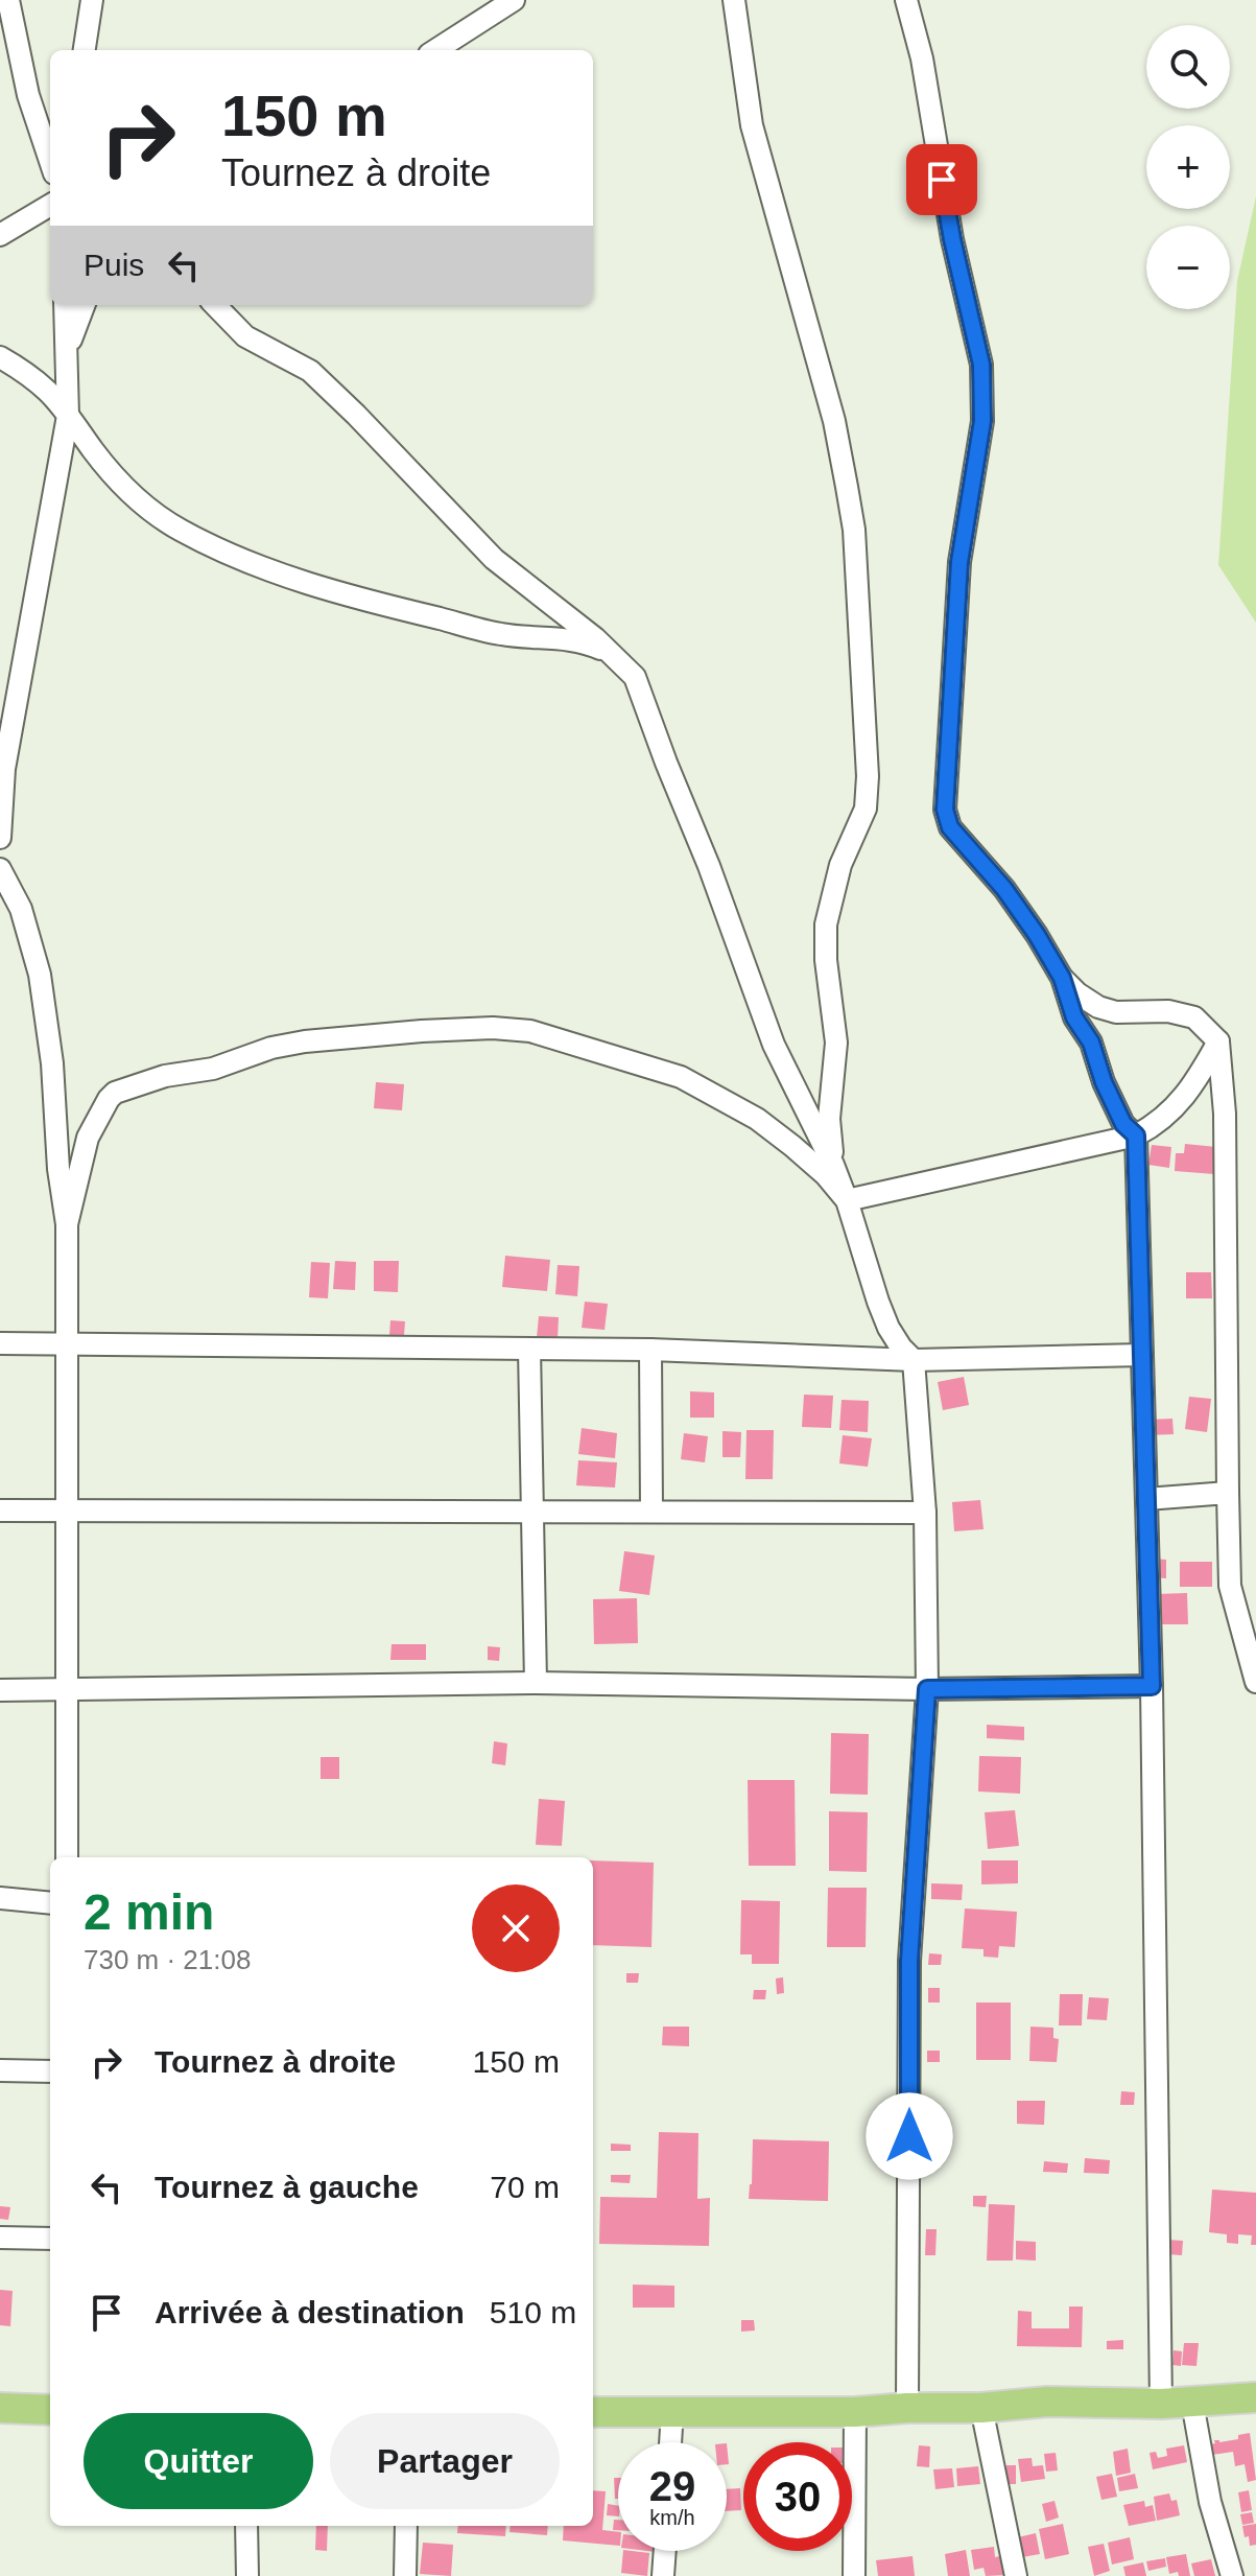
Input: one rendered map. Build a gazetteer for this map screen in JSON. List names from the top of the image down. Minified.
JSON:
{"page":{"map_buttons":["+","−"],"turn":["150 m","Tournez à droite"],"then":"Puis","heading":["2 min","730 m · 21:08"],"list":[{"name":"Tournez à droite","value":"150 m"},{"name":"Tournez à gauche","value":"70 m"},{"name":"Arrivée à destination","value":"510 m"}],"buttons":["Quitter","Partager"],"speed":"29 km/h","limit":"30"}}
